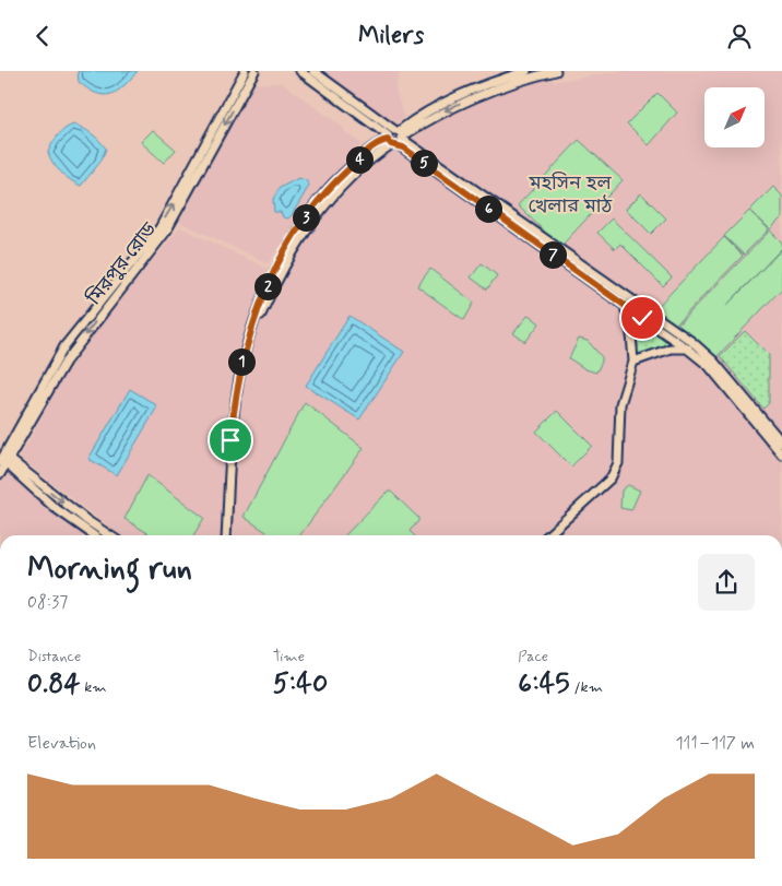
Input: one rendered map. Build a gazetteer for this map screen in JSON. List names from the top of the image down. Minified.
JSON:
{"streets":{"main road":["মিরপুর রোড"]},"parks":["মহসিন হল খেলার মাঠ"],"north":"top right","page":{"header":"Milers","pins":["4","5","6","3","7","2","1"],"heading":["Morning run","08:37"],"stats":[["Distance","0.84 km"],["Time","5:40"],["Pace","6:45 /km"]],"chart":["Elevation","111–117 m"]}}
